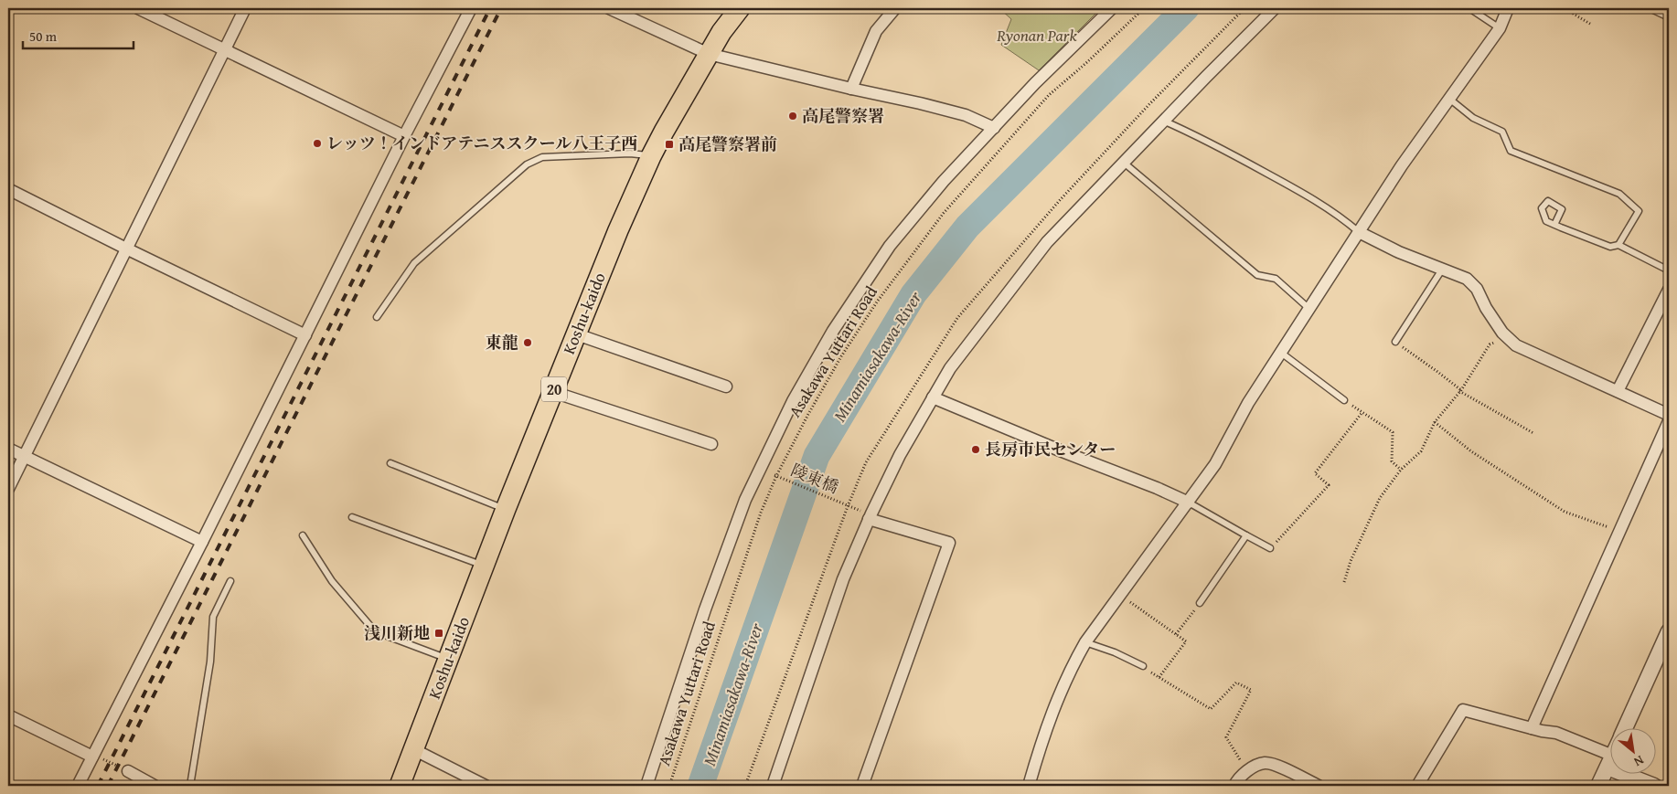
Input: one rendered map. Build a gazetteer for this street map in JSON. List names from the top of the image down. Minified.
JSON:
{"streets":{"highway":["Koshu-kaido","20"],"path":["Asakawa Yuttari Road","陵東橋"]},"crossings":[["Asakawa Yuttari Road","陵東橋"]],"water":["Minamiasakawa-River"],"parks":["Ryonan Park"],"places":{"other":["高尾警察署","レッツ！インドアテニススクール八王子西","東龍","長房市民センター"],"transit":["高尾警察署前","浅川新地"]},"scale_bar":"50 m","north":"bottom right"}
